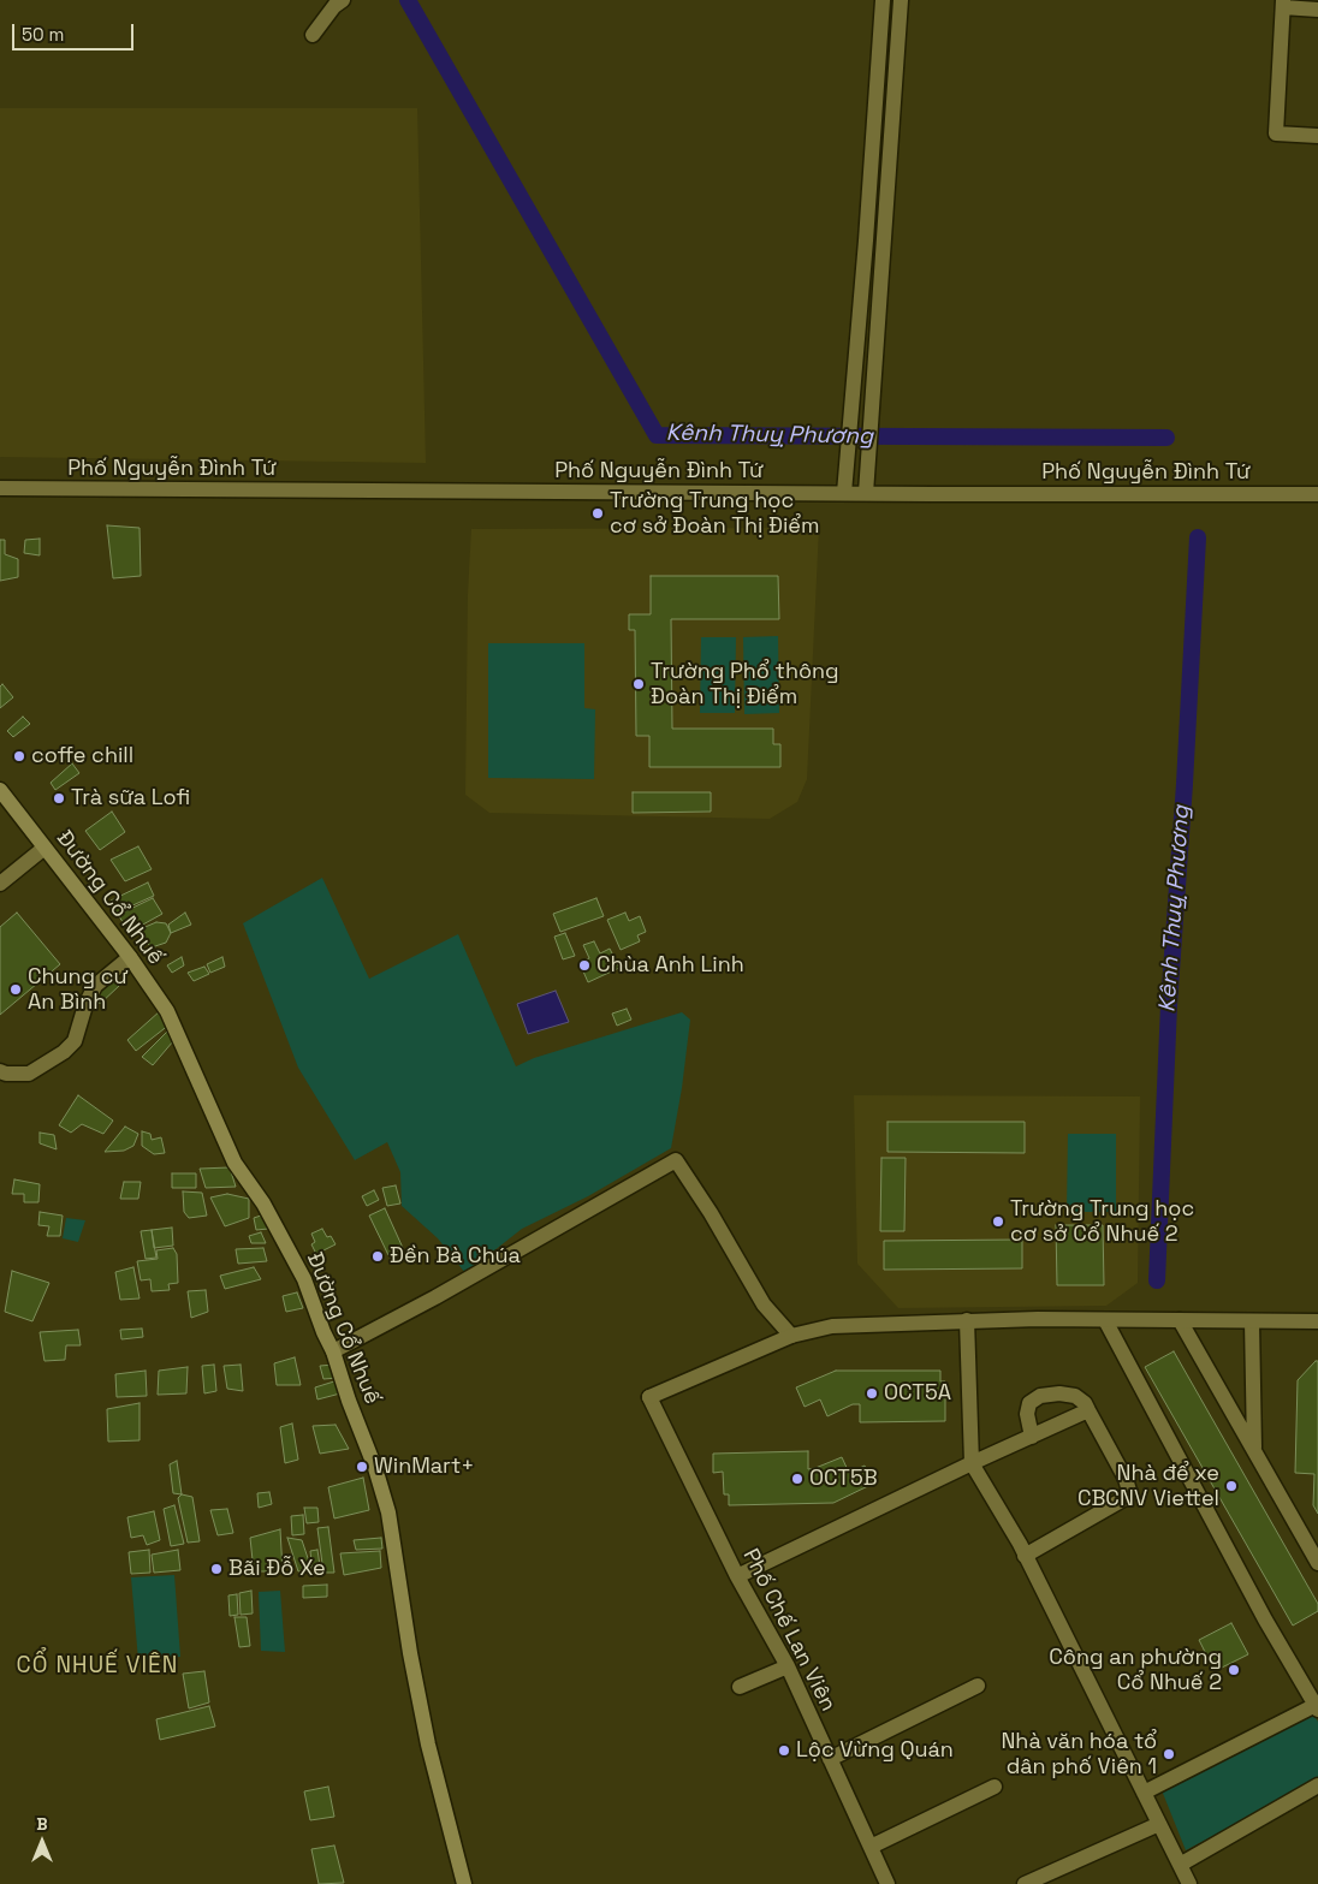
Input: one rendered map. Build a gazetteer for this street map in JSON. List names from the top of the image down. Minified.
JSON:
{"streets":{"main road":["Đường Cổ Nhuế"],"street":["Phố Nguyễn Đình Tứ","Phố Chế Lan Viên"]},"districts":["CỔ NHUẾ VIÊN"],"water":["Kênh Thuỵ Phương"],"places":["Trường Trung học cơ sở Đoàn Thị Điểm","Trường Phổ thông Đoàn Thị Điểm","coffe chill","Trà sữa Lofi","Chùa Anh Linh","Chung cư An Bình","Trường Trung học cơ sở Cổ Nhuế 2","Đền Bà Chúa","OCT5A","WinMart+","OCT5B","Nhà để xe CBCNV Viettel","Bãi Đỗ Xe","Công an phường Cổ Nhuế 2","Lộc Vừng Quán","Nhà văn hóa tổ dân phố Viên 1"],"scale_bar":"50 m","north":"top"}
